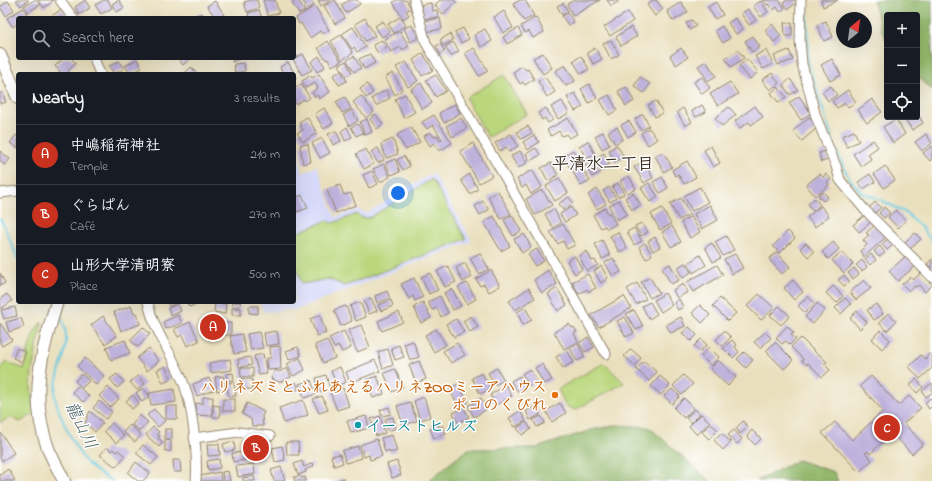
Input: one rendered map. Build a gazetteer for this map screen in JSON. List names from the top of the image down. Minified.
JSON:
{"districts":["平清水二丁目"],"water":["龍山川"],"places":["ハリネズミとふれあえるハリネZOOミーアハウス ポコのくびれ","イーストヒルズ"],"north":"top right","page":{"map_buttons":["+","−"],"search":"Search here","heading":["Nearby","3 results"],"list":[{"mark":"A","name":"中嶋稲荷神社","note":"Temple","value":"210 m"},{"mark":"B","name":"ぐらぱん","note":"Café","value":"270 m"},{"mark":"C","name":"山形大学清明寮","note":"Place","value":"500 m"}],"pins":["A","C","B"]}}
